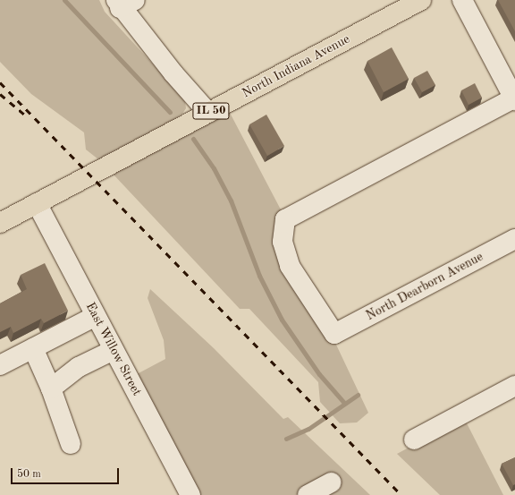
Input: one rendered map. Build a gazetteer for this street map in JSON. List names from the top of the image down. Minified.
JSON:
{"streets":{"main road":["North Indiana Avenue","IL 50"],"street":["North Dearborn Avenue","East Willow Street"]},"crossings":[["North Indiana Avenue","East Willow Street"]],"scale_bar":"50 m"}
